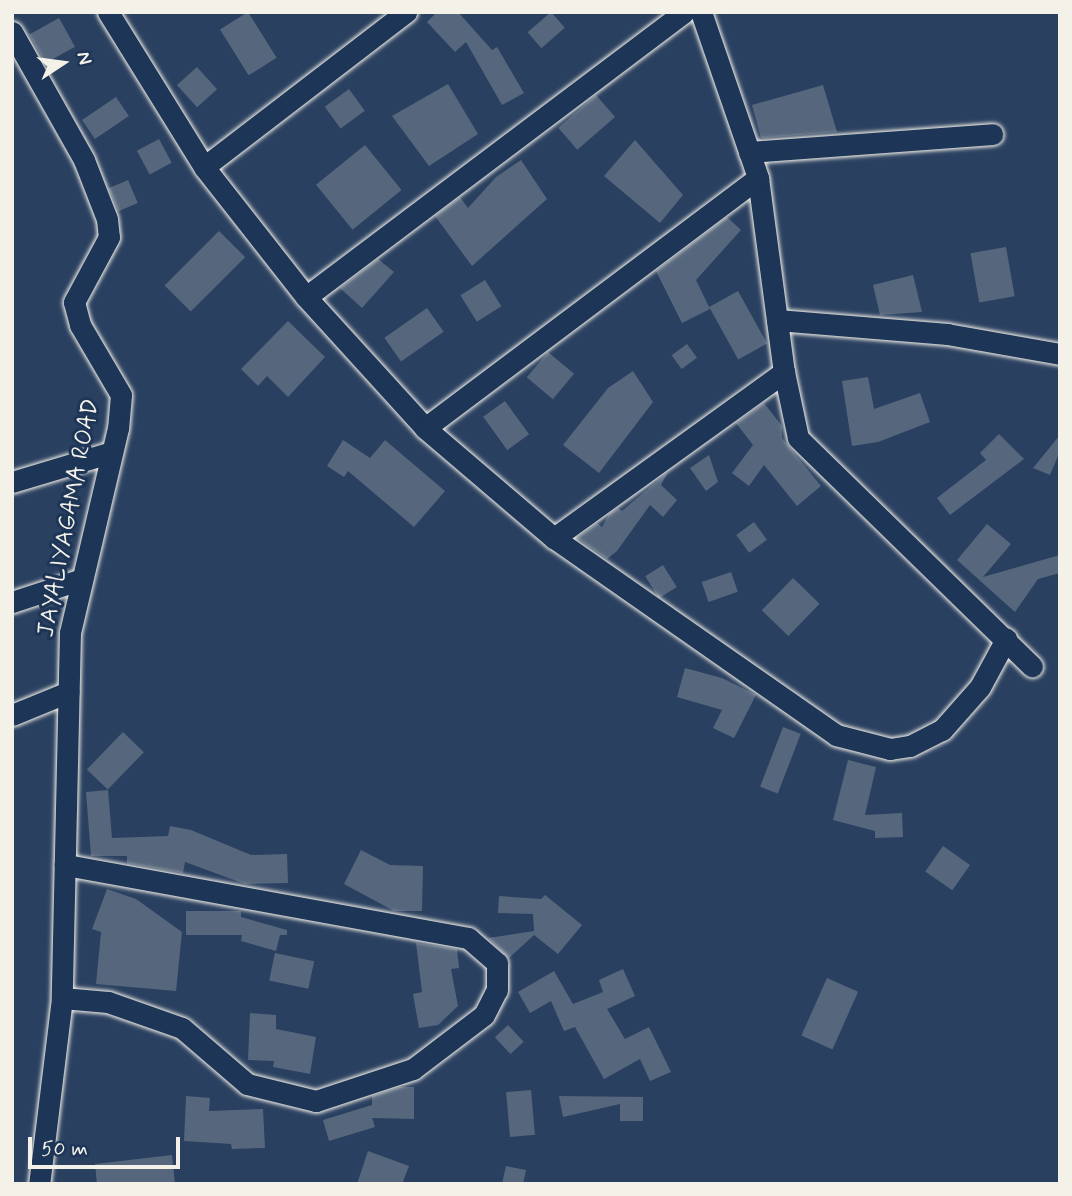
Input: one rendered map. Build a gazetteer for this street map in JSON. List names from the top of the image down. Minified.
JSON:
{"streets":{"street":["JAYALIYAGAMA ROAD"]},"scale_bar":"50 m","north":"right"}
